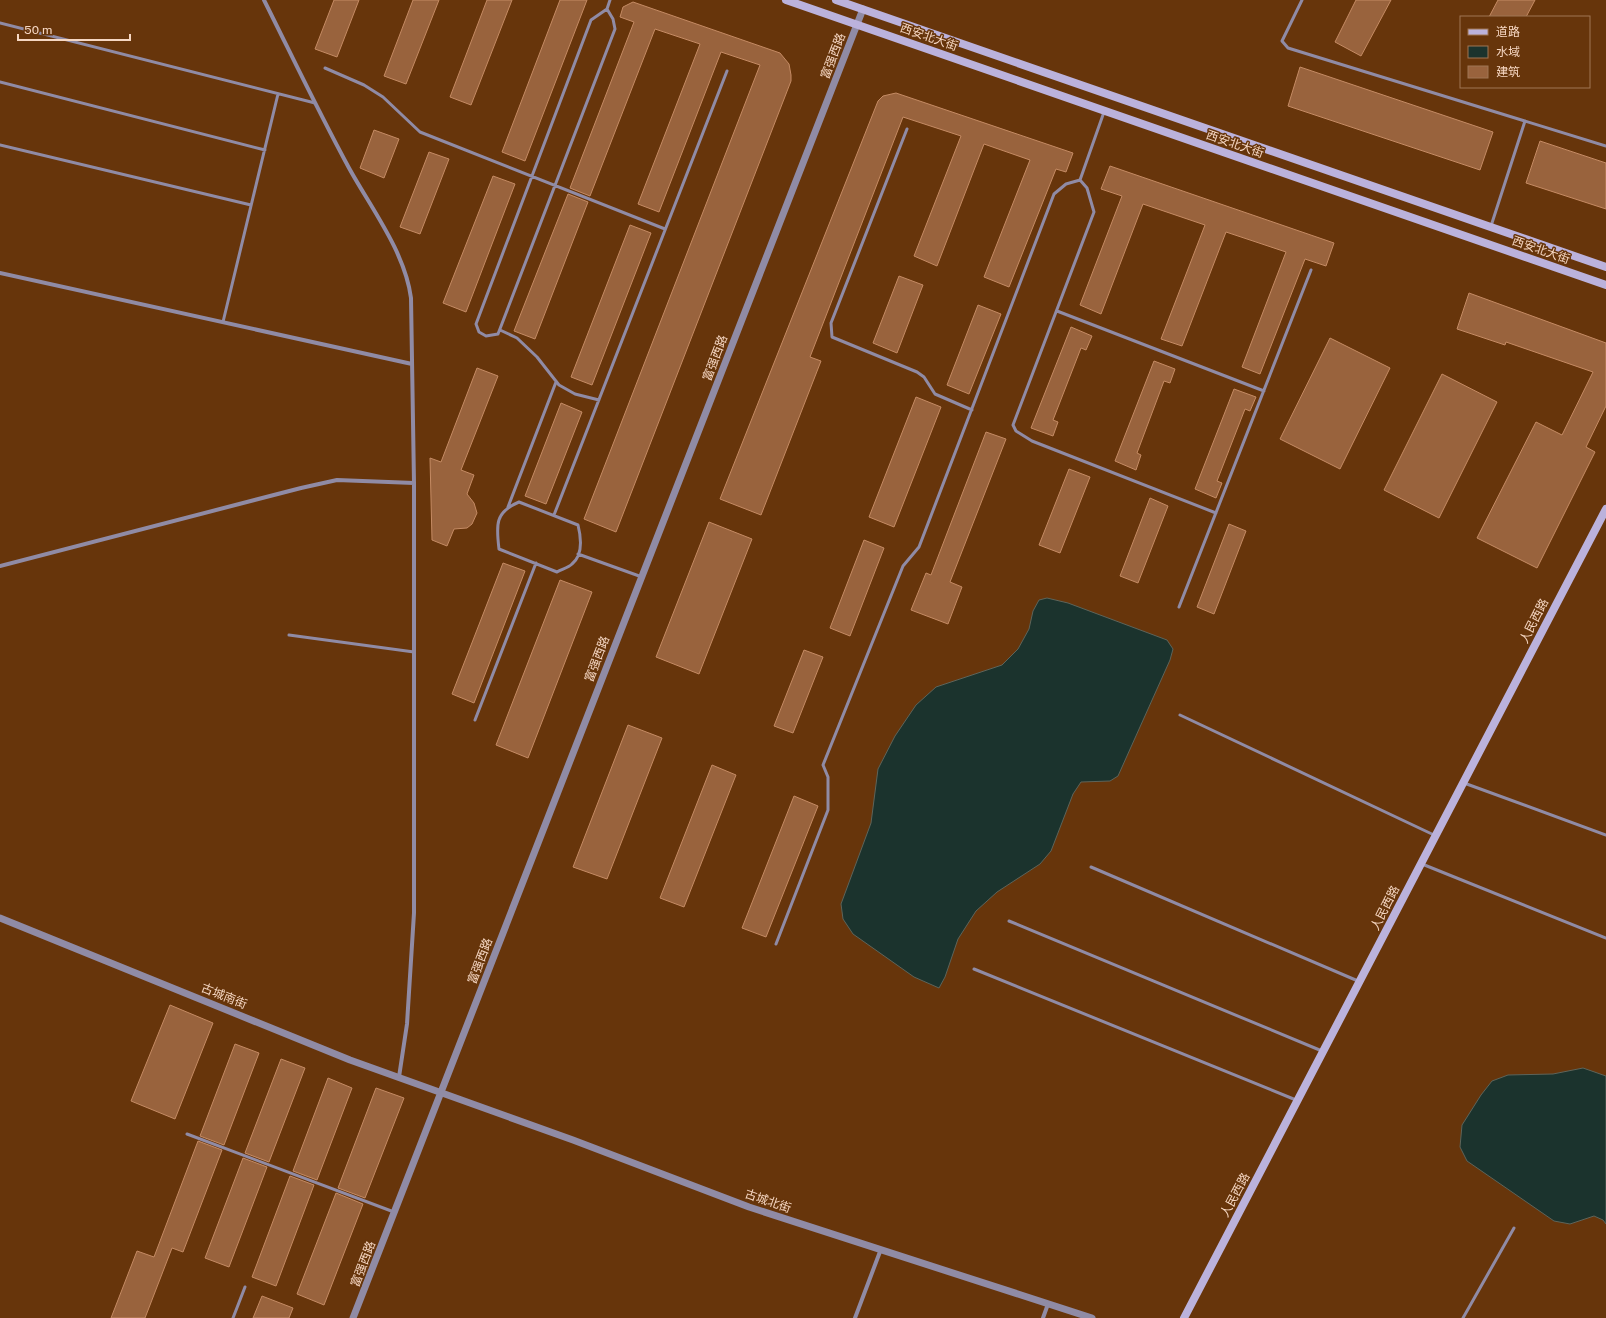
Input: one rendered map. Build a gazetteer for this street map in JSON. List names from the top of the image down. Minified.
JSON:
{"streets":{"main road":["西安北大街","人民西路"],"street":["富强西路","古城南街","古城北街"]},"crossings":[["西安北大街","富强西路"],["富强西路","古城南街"],["富强西路","古城北街"],["古城南街","古城北街"]],"legend":["道路","水域","建筑"],"scale_bar":"50 m"}
